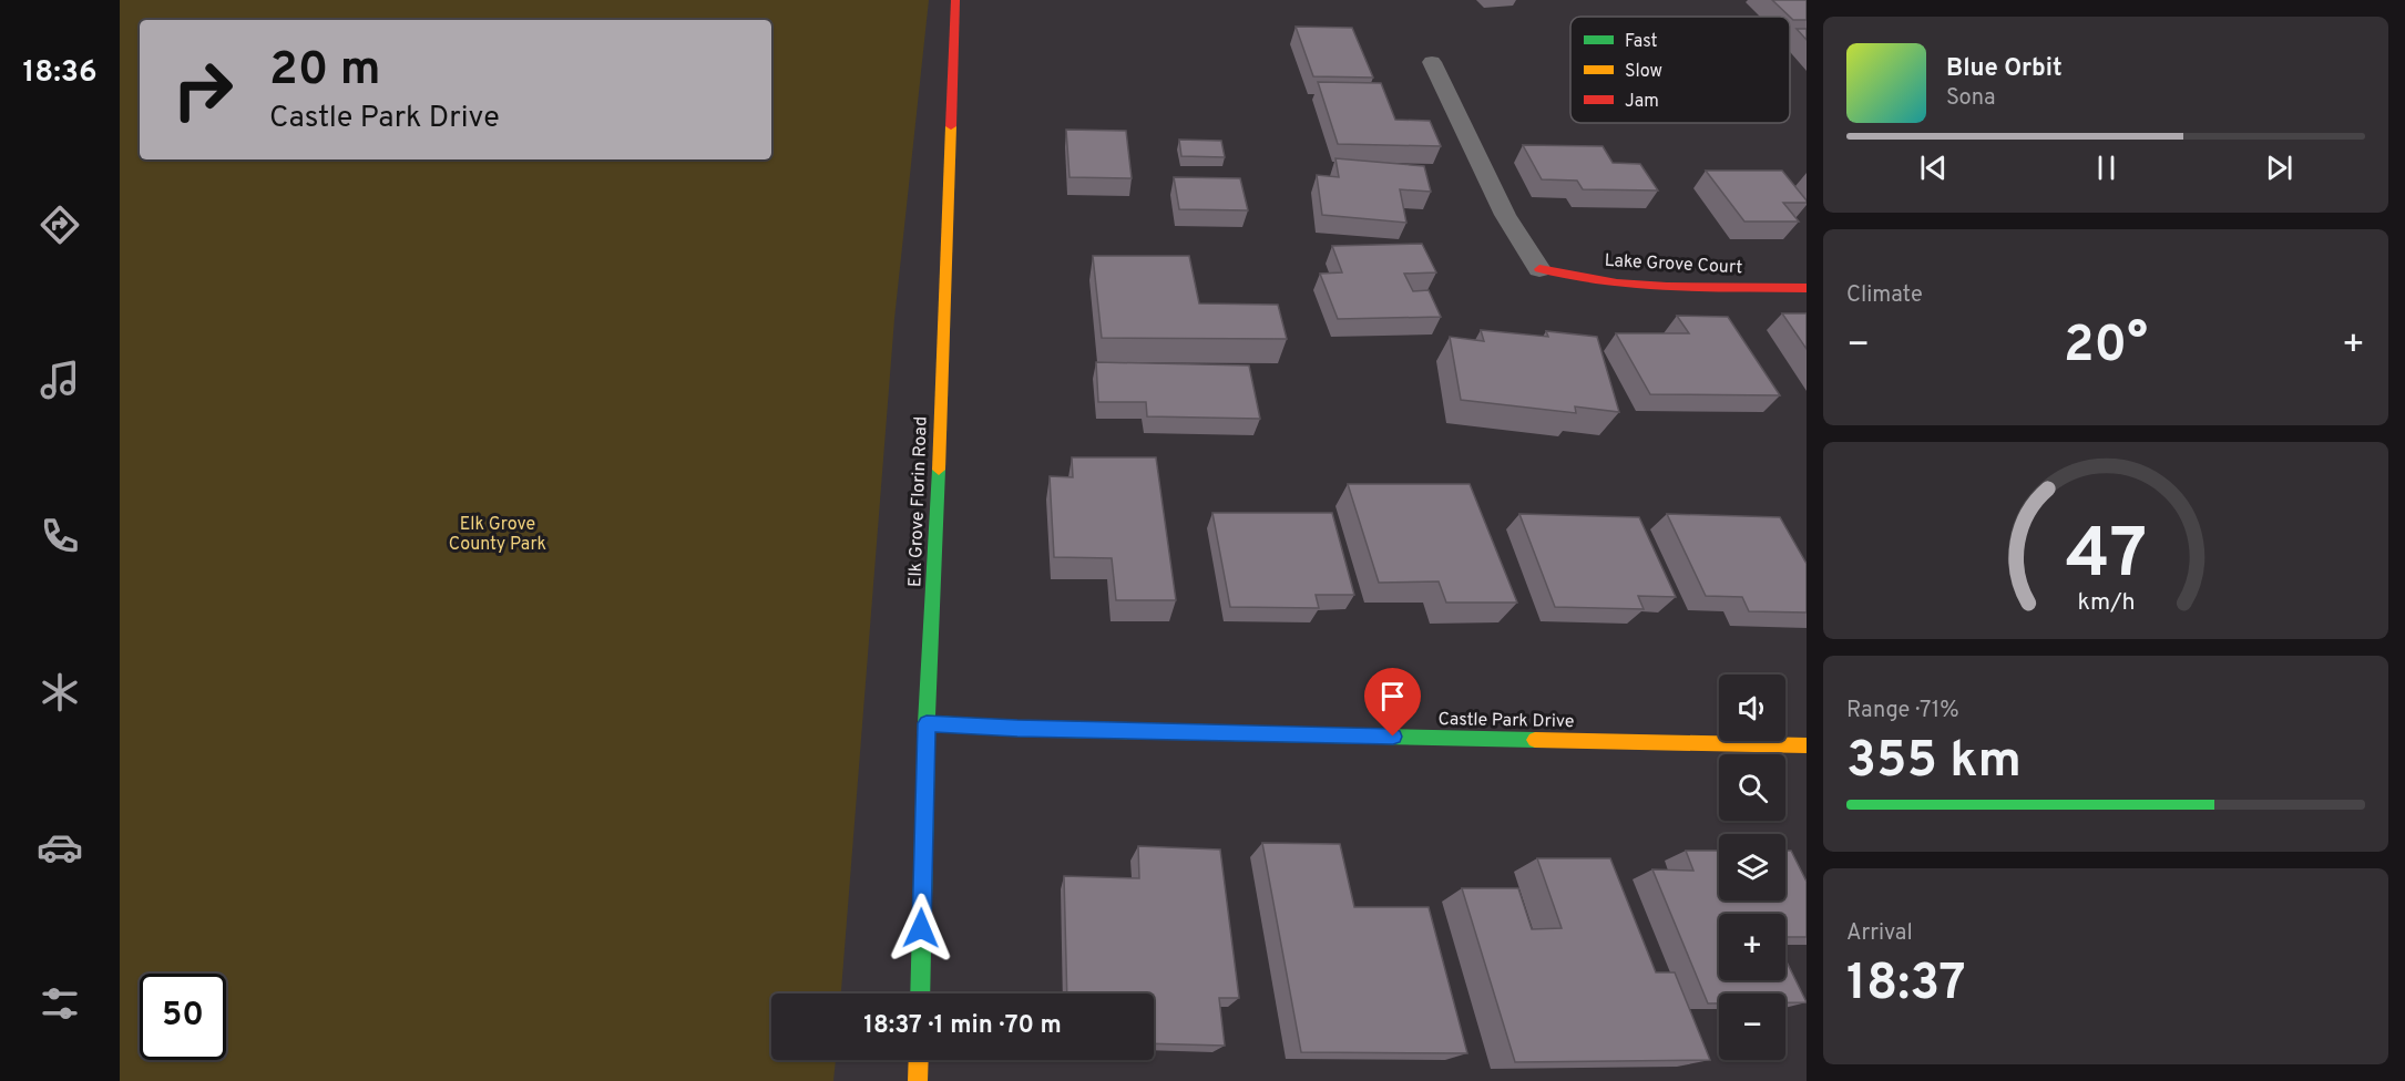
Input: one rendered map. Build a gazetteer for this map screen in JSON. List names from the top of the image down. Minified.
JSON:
{"streets":{"main road":["Lake Grove Court","Elk Grove Florin Road","Castle Park Drive"]},"crossings":[["Elk Grove Florin Road","Castle Park Drive"]],"parks":["Elk Grove County Park"],"legend":["Fast","Slow","Jam"],"page":{"tabs":"18:36","turn":["20 m","Castle Park Drive"],"song":["Blue Orbit","Sona"],"tile":["Climate",["Range · 71%","355 km"],["Arrival","18:37"]],"heat":["−","20°","+"],"map_buttons":["+","−"],"limit":"50","trip":"18:37 · 1 min · 70 m","gauge":["47","km/h"]}}
